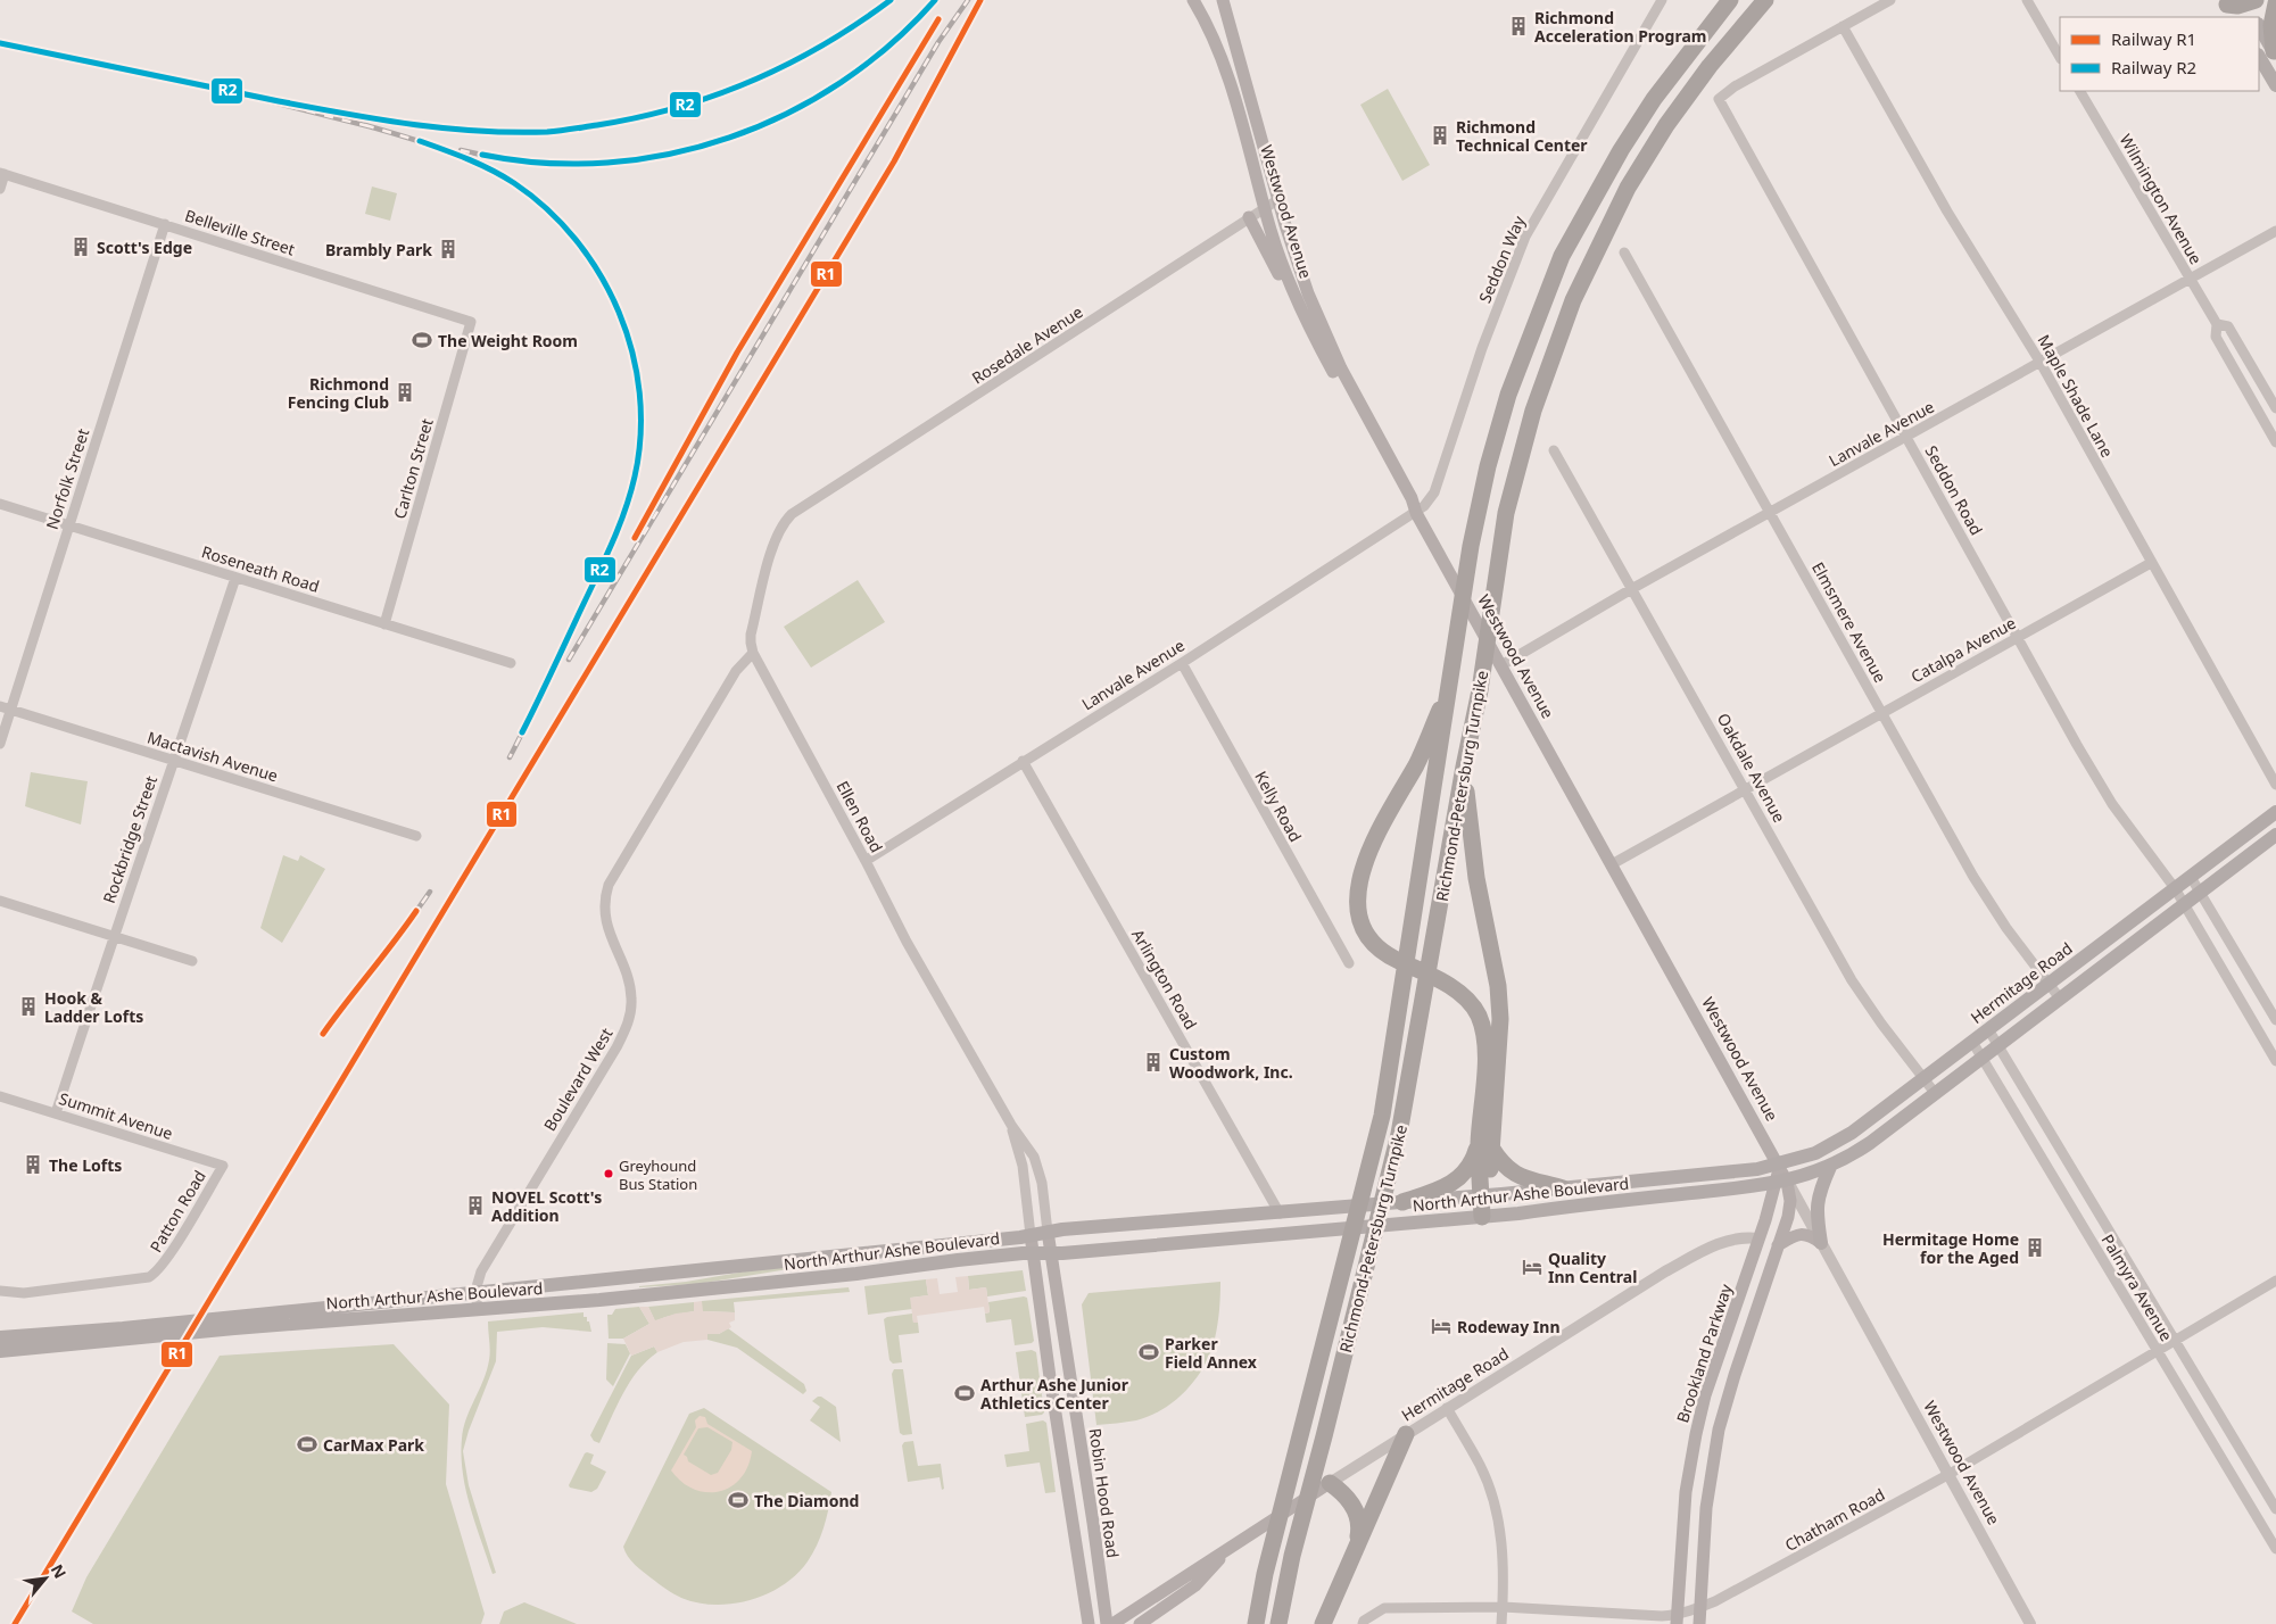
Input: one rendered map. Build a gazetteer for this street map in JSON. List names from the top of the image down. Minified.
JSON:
{"streets":{"highway":["Richmond-Petersburg Turnpike"],"main road":["Westwood Avenue","Hermitage Road","North Arthur Ashe Boulevard","Brookland Parkway","Robin Hood Road"],"street":["Wilmington Avenue","Belleville Street","Seddon Way","Rosedale Avenue","Maple Shade Lane","Lanvale Avenue","Carlton Street","Norfolk Street","Seddon Road","Roseneath Road","Elmsmere Avenue","Catalpa Avenue","Mactavish Avenue","Oakdale Avenue","Kelly Road","Ellen Road","Rockbridge Street","Arlington Road","Boulevard West","Summit Avenue","Patton Road","Palmyra Avenue","Chatham Road"]},"crossings":[["Wilmington Avenue","Lanvale Avenue"],["Westwood Avenue","Seddon Way"],["Westwood Avenue","Rosedale Avenue"],["Westwood Avenue","Lanvale Avenue"],["Westwood Avenue","Catalpa Avenue"],["Westwood Avenue","Hermitage Road"],["Westwood Avenue","North Arthur Ashe Boulevard"],["Westwood Avenue","Brookland Parkway"],["Westwood Avenue","Chatham Road"],["Belleville Street","Carlton Street"],["Belleville Street","Norfolk Street"],["Seddon Way","Lanvale Avenue"],["Rosedale Avenue","Ellen Road"],["Maple Shade Lane","Lanvale Avenue"],["Maple Shade Lane","Seddon Road"],["Maple Shade Lane","Catalpa Avenue"],["Lanvale Avenue","Seddon Road"],["Lanvale Avenue","Elmsmere Avenue"],["Lanvale Avenue","Oakdale Avenue"],["Lanvale Avenue","Kelly Road"],["Lanvale Avenue","Ellen Road"],["Lanvale Avenue","Arlington Road"],["Carlton Street","Roseneath Road"],["Norfolk Street","Roseneath Road"],["Norfolk Street","Mactavish Avenue"],["Seddon Road","Catalpa Avenue"],["Seddon Road","Hermitage Road"],["Roseneath Road","Rockbridge Street"],["Elmsmere Avenue","Catalpa Avenue"],["Elmsmere Avenue","Hermitage Road"],["Catalpa Avenue","Oakdale Avenue"],["Mactavish Avenue","Rockbridge Street"],["Oakdale Avenue","Hermitage Road"],["Ellen Road","Boulevard West"],["Ellen Road","North Arthur Ashe Boulevard"],["Ellen Road","Robin Hood Road"],["Rockbridge Street","Summit Avenue"],["Arlington Road","North Arthur Ashe Boulevard"],["Hermitage Road","North Arthur Ashe Boulevard"],["Hermitage Road","Palmyra Avenue"],["Hermitage Road","Brookland Parkway"],["Boulevard West","North Arthur Ashe Boulevard"],["Summit Avenue","Patton Road"],["North Arthur Ashe Boulevard","Brookland Parkway"],["North Arthur Ashe Boulevard","Robin Hood Road"],["Palmyra Avenue","Chatham Road"],["Brookland Parkway","Chatham Road"]],"places":{"building":["Richmond Acceleration Program","Richmond Technical Center","Scott's Edge","Brambly Park","Richmond Fencing Club","Hook & Ladder Lofts","Custom Woodwork, Inc.","The Lofts","NOVEL Scott's Addition","Hermitage Home for the Aged"],"sports":["The Weight Room","Parker Field Annex","Arthur Ashe Junior Athletics Center","CarMax Park","The Diamond"],"other":["Greyhound Bus Station"],"hotel":["Quality Inn Central","Rodeway Inn"]},"lines":["rail line R1","rail line R2"],"legend":["Railway R1","Railway R2"],"north":"top right"}
